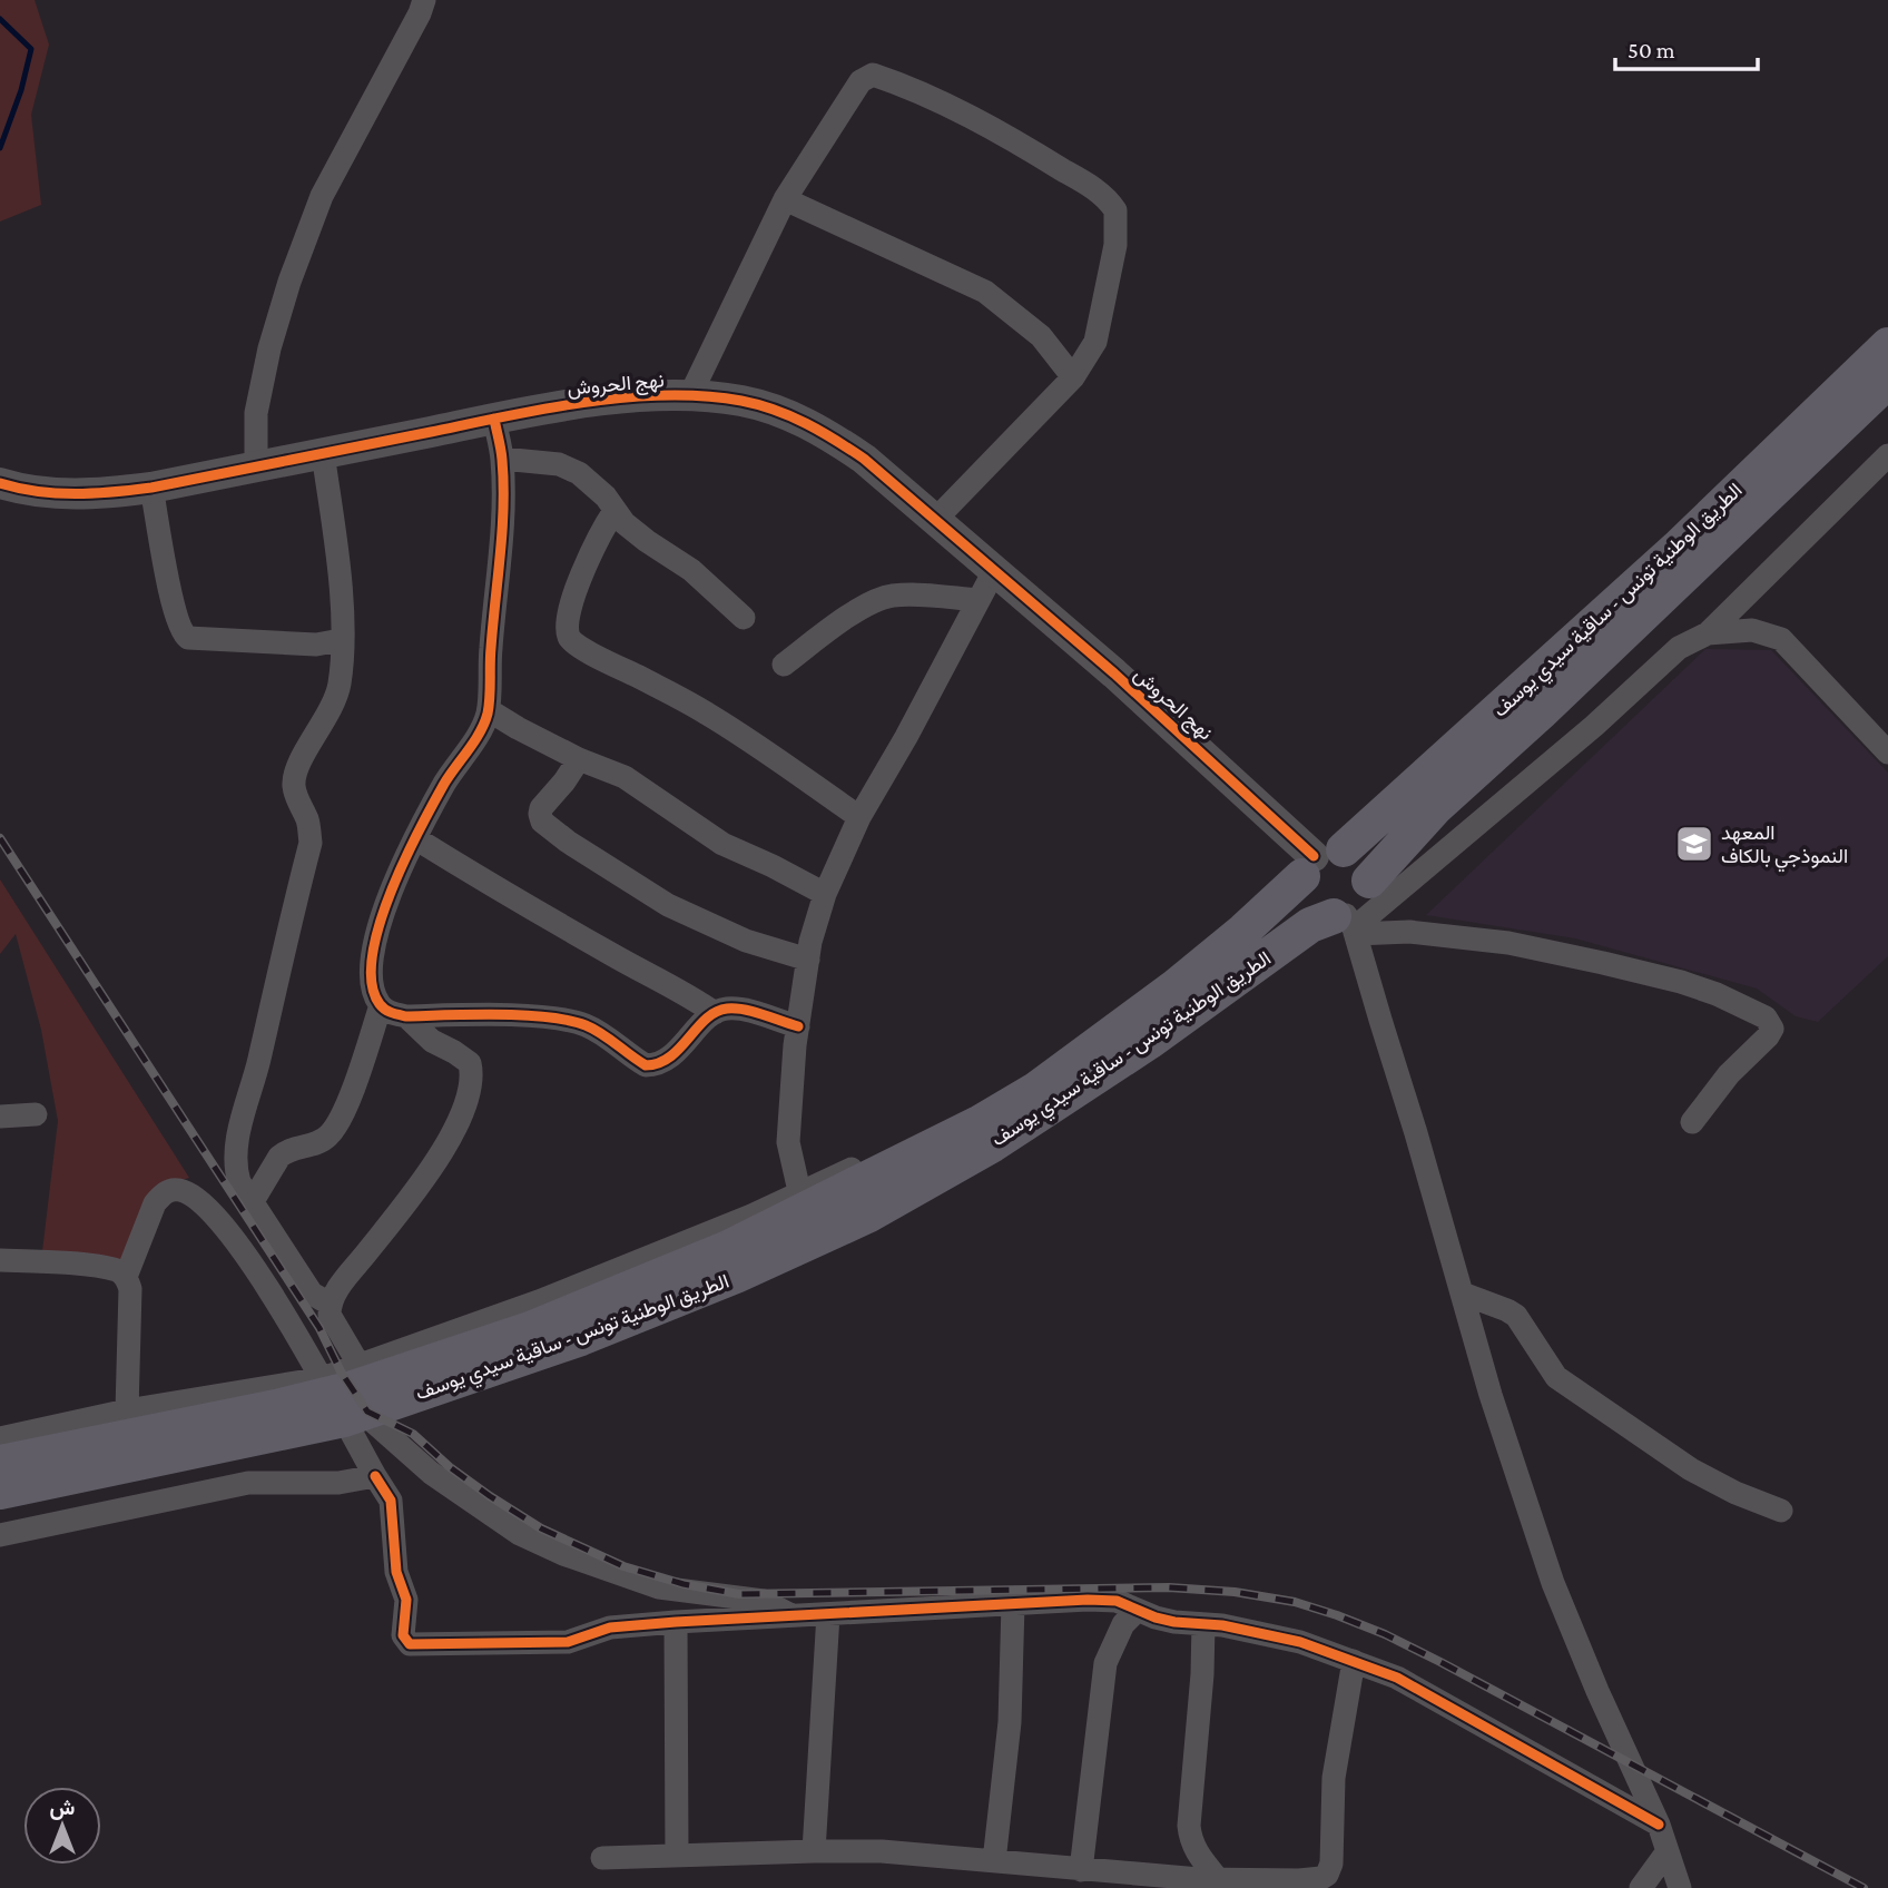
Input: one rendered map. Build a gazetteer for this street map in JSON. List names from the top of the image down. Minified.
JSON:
{"streets":{"main road":["الطريق الوطنية تونس - ساقية سيدي يوسف"],"street":["نهج الحروش"]},"crossings":[["نهج الحروش","الطريق الوطنية تونس - ساقية سيدي يوسف"]],"places":{"school or university":["المعهد النموذجي بالكاف"]},"scale_bar":"50 m","north":"top"}
